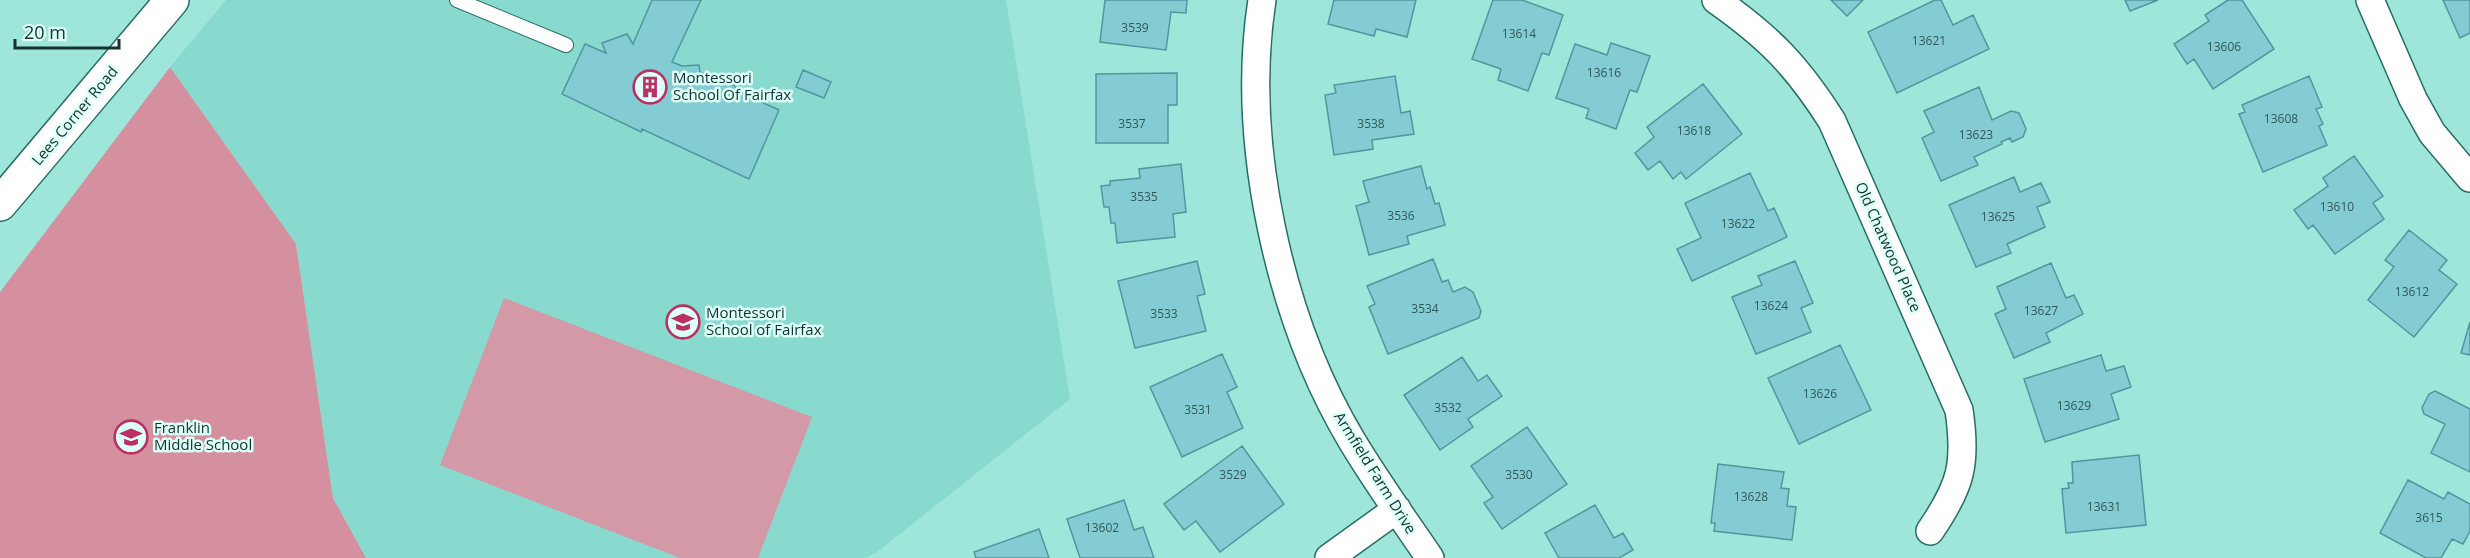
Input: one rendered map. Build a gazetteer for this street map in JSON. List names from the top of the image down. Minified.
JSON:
{"streets":{"street":["Lees Corner Road","Old Chatwood Place","Armfield Farm Drive"]},"places":{"building":["Montessori School Of Fairfax"],"school or university":["Montessori School of Fairfax","Franklin Middle School"]},"house_numbers":["3539","13614","13621","13606","13616","13608","3537","3538","13618","13623","3535","13610","3536","13625","13622","13612","13624","3534","13627","3533","13626","13629","3532","3531","3529","3530","13628","13631","3615","13602"],"scale_bar":"20 m"}
